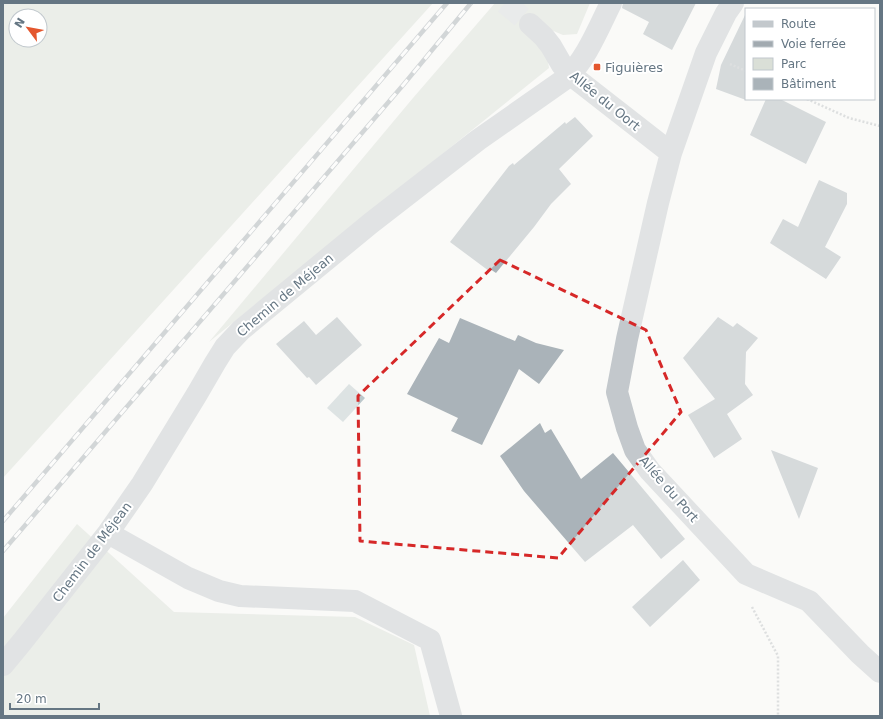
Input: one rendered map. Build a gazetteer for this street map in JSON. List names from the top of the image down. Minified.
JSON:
{"streets":{"street":["Allée du Oort","Chemin de Méjean","Allée du Port"]},"crossings":[["Allée du Oort","Chemin de Méjean"],["Allée du Oort","Allée du Port"]],"places":{"transit":["Figuières"]},"legend":["Route","Voie ferrée","Parc","Bâtiment"],"scale_bar":"20 m","north":"top left"}
